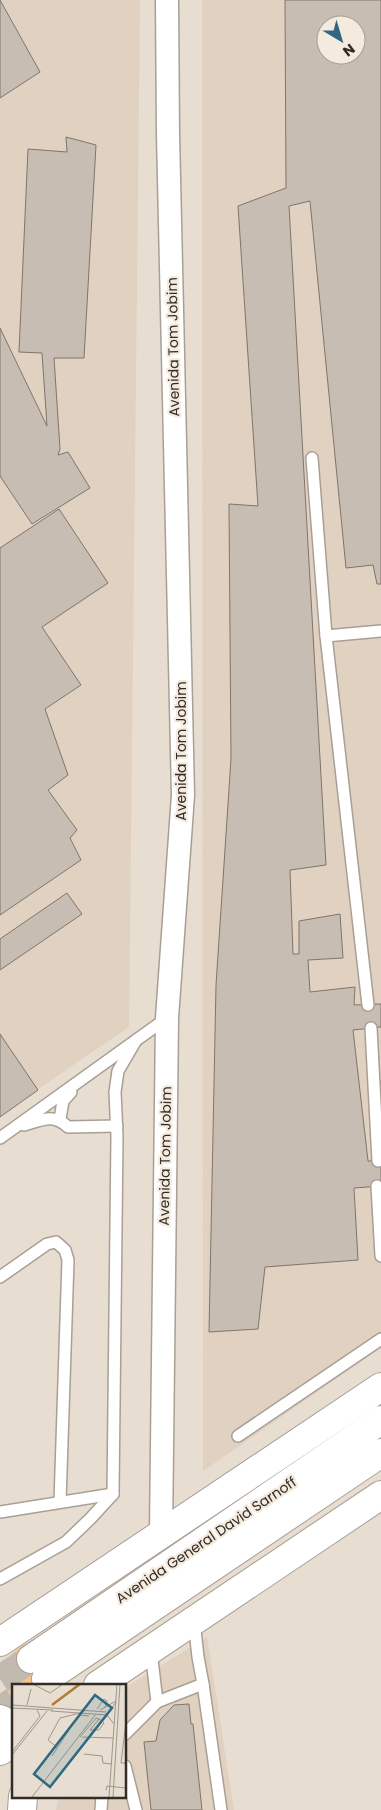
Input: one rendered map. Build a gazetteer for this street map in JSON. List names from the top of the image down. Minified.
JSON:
{"streets":{"main road":["Avenida General David Sarnoff"],"street":["Avenida Tom Jobim"]},"north":"bottom right"}
